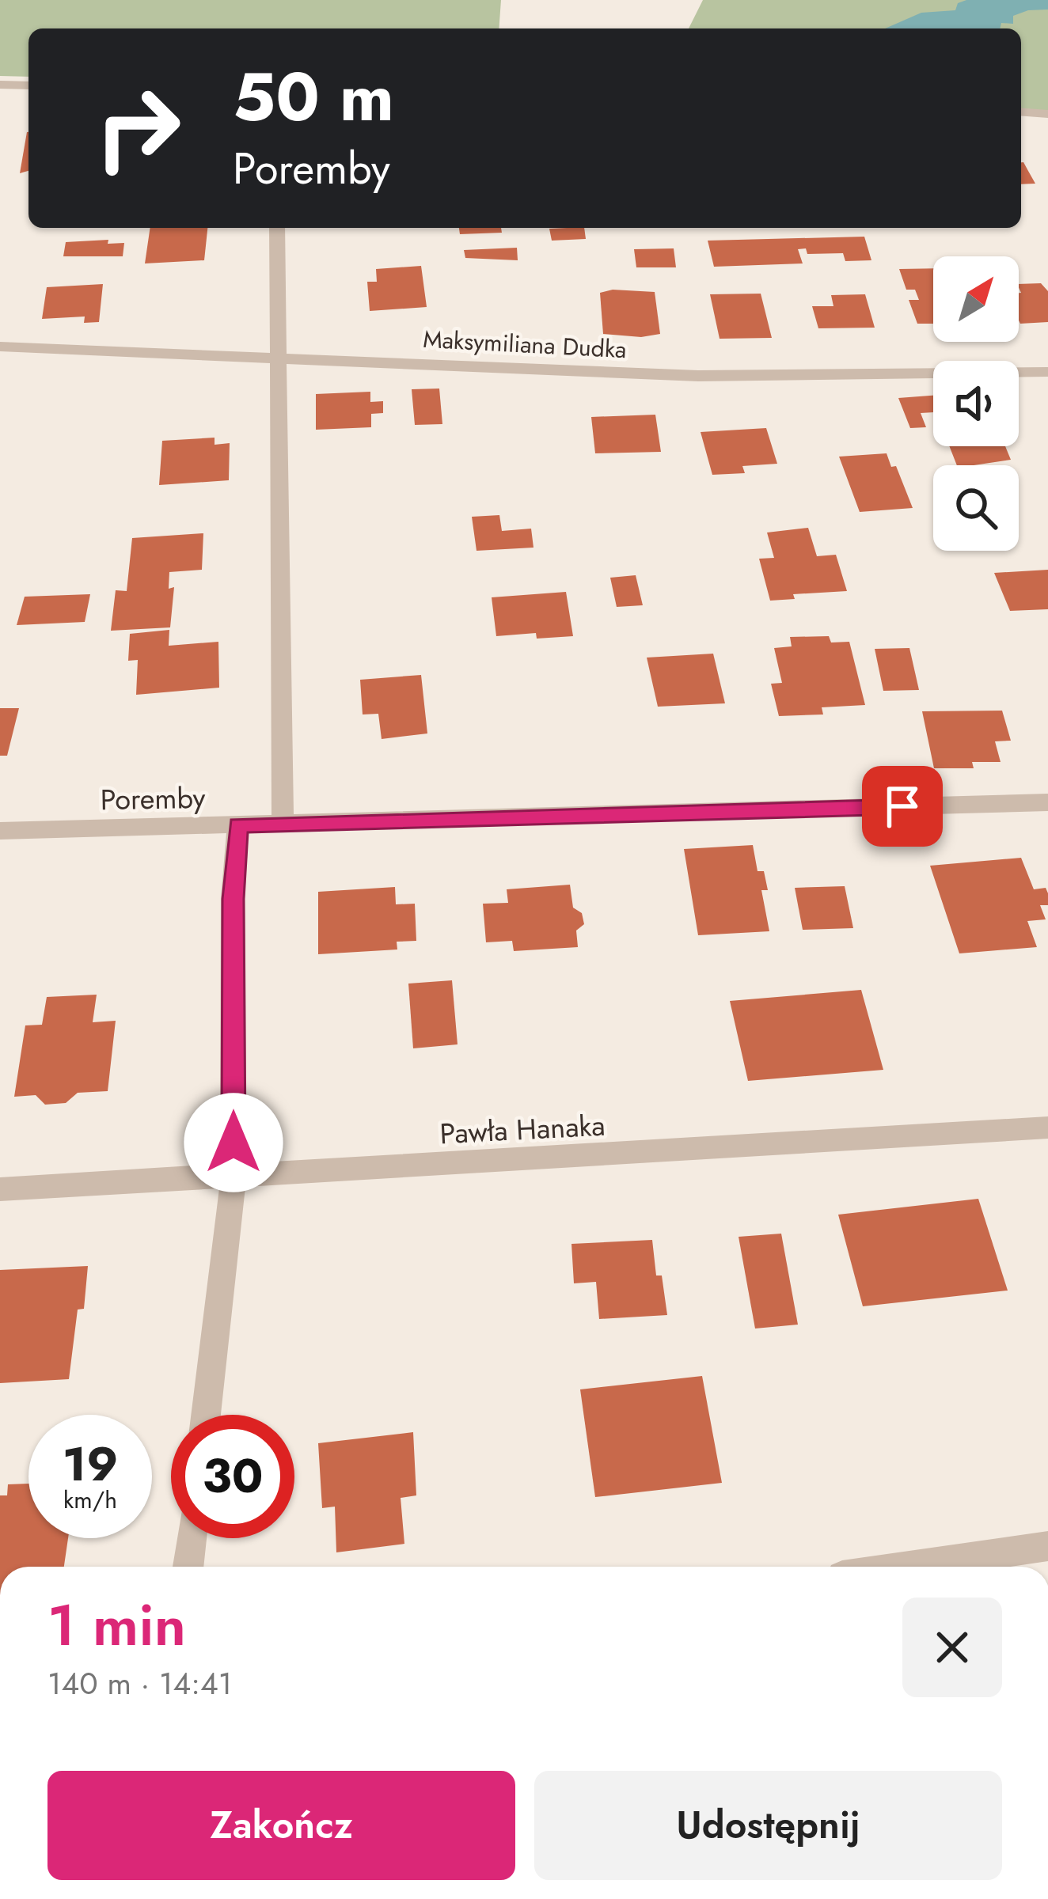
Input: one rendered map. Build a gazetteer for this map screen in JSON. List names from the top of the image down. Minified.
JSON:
{"streets":{"street":["Maksymiliana Dudka","Poremby","Pawła Hanaka"]},"north":"top right","page":{"turn":["50 m","Poremby"],"speed":"19 km/h","limit":"30","heading":["1 min","140 m · 14:41"],"buttons":["Zakończ","Udostępnij"]}}
